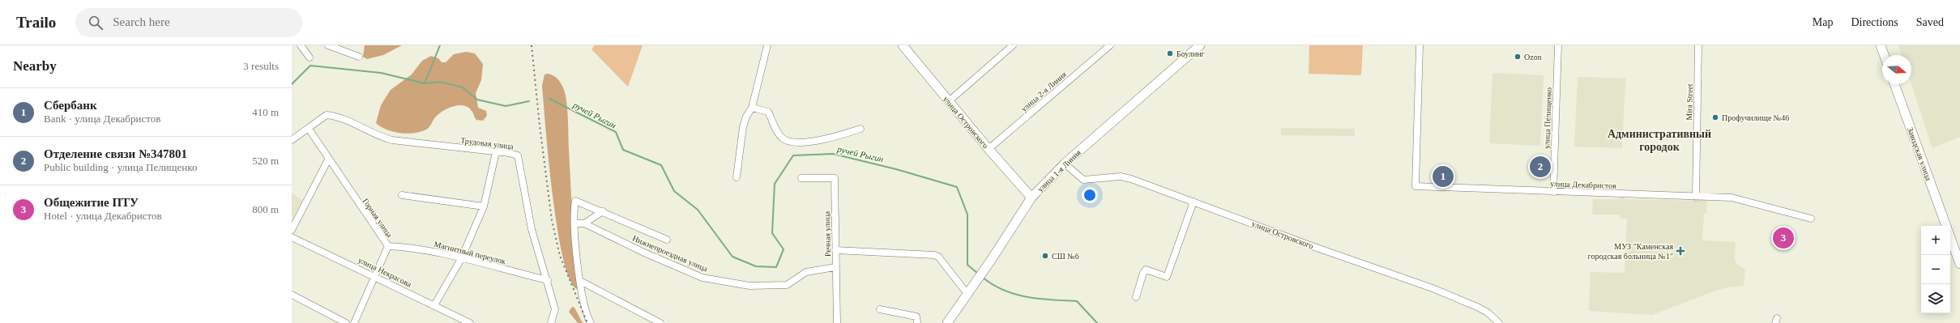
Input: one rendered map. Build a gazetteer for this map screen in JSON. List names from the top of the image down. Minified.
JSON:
{"streets":{"street":["улица 2-я Линия","Mira Street","улица Пелищенко","улица Островского","Трудовая улица","Заводская улица","улица 1-я Линия","улица Декабристов","Горная улица","Речная улица","Магнитный переулок","Нижнепроездная улица","улица Некрасова"]},"crossings":[["улица 2-я Линия","улица Островского"],["Mira Street","улица Декабристов"],["улица Пелищенко","улица Декабристов"],["улица Островского","улица 1-я Линия"],["Трудовая улица","Горная улица"],["Трудовая улица","Магнитный переулок"],["Горная улица","Магнитный переулок"],["Горная улица","улица Некрасова"],["Речная улица","Нижнепроездная улица"]],"districts":["Административный городок"],"water":["ручей Рыгин"],"places":{"other":["Боулинг","Ozon","Профучилище №46","СШ №6"],"health":["МУЗ \"Каменская городская больница №1\""]},"north":"right","page":{"header":"Trailo","search":"Search here","nav":["Map","Directions","Saved"],"heading":["Nearby","3 results"],"list":[{"mark":"1","name":"Сбербанк","note":"Bank · улица Декабристов","value":"410 m"},{"mark":"2","name":"Отделение связи №347801","note":"Public building · улица Пелищенко","value":"520 m"},{"mark":"3","name":"Общежитие ПТУ","note":"Hotel · улица Декабристов","value":"800 m"}],"pins":["2","1","3"],"map_buttons":["+","−"]}}
